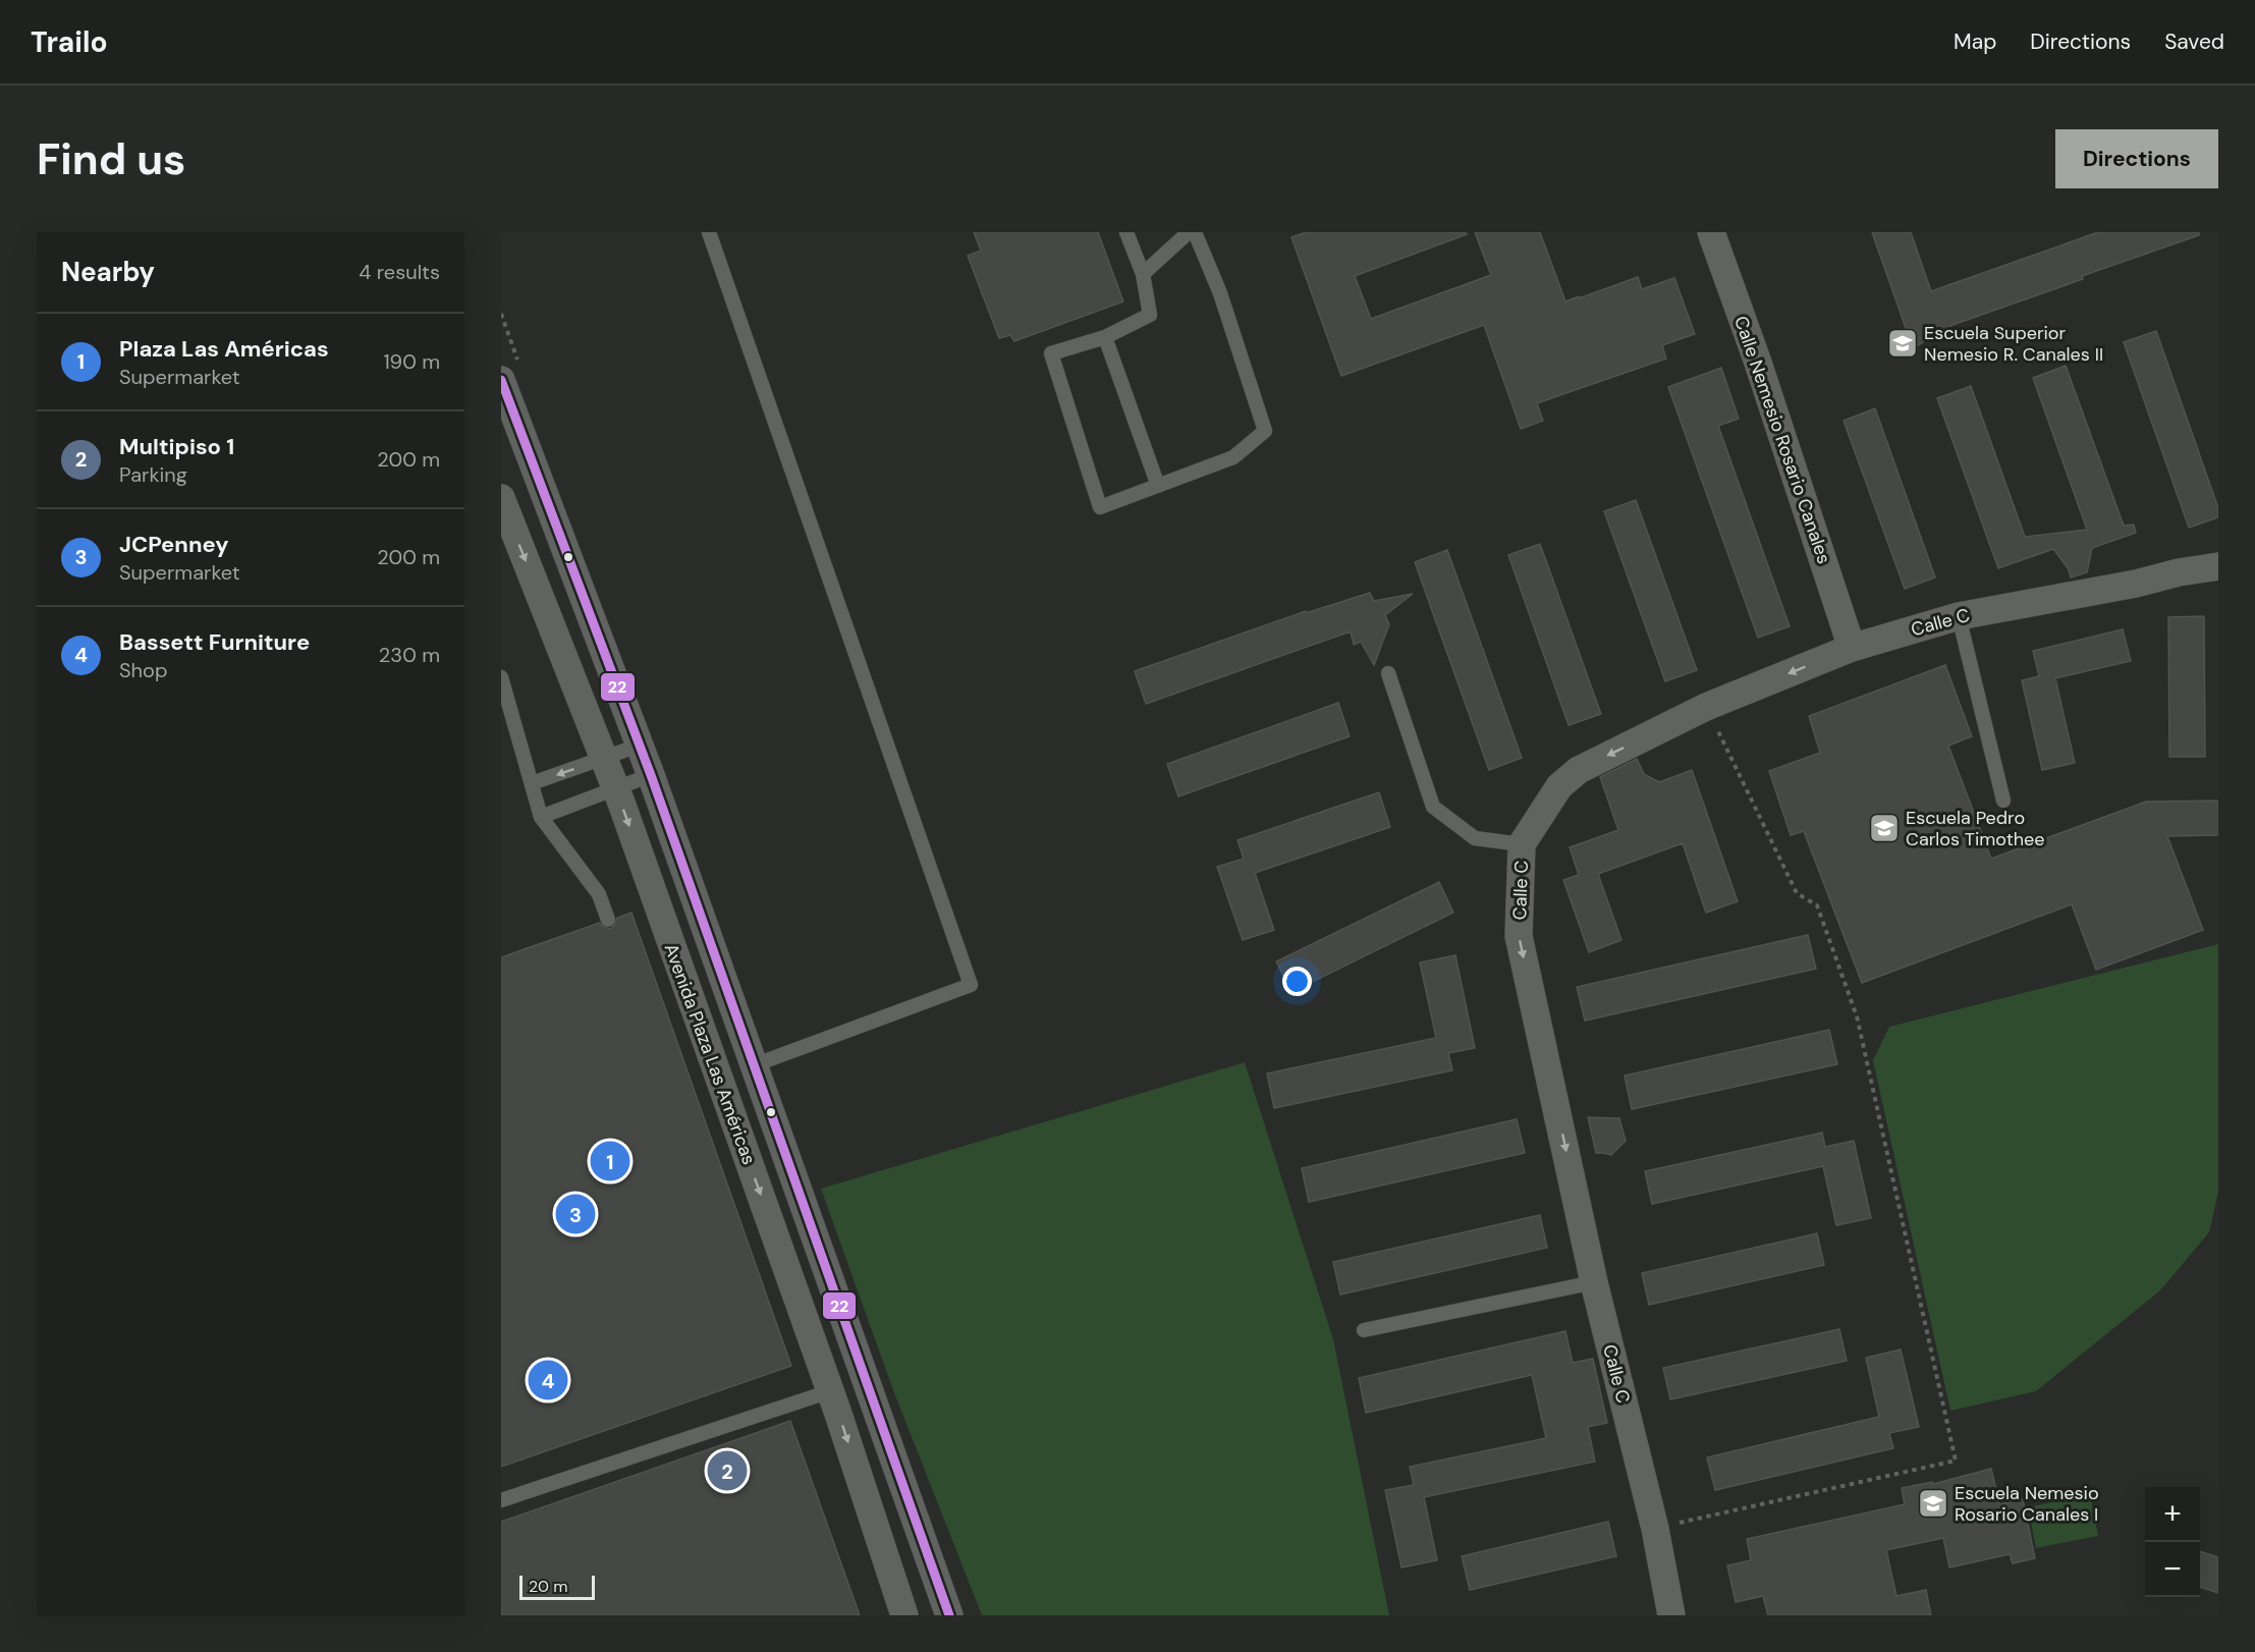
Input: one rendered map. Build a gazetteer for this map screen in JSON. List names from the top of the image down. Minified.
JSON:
{"streets":{"street":["Calle Nemesio Rosario Canales","Calle C","Avenida Plaza Las Américas"]},"crossings":[["Calle Nemesio Rosario Canales","Calle C"]],"one_way":["Calle C"],"places":{"school or university":["Escuela Superior Nemesio R. Canales II","Escuela Pedro Carlos Timothee","Escuela Nemesio Rosario Canales I"]},"lines":["transit line 22"],"scale_bar":"20 m","page":{"header":"Trailo","nav":["Map","Directions","Saved"],"buttons":"Directions","title":"Find us","heading":["Nearby","4 results"],"list":[{"mark":"1","name":"Plaza Las Américas","note":"Supermarket","value":"190 m"},{"mark":"2","name":"Multipiso 1","note":"Parking","value":"200 m"},{"mark":"3","name":"JCPenney","note":"Supermarket","value":"200 m"},{"mark":"4","name":"Bassett Furniture","note":"Shop","value":"230 m"}],"pins":["1","3","4","2"],"map_buttons":["+","−"],"scale":"20 m"}}
